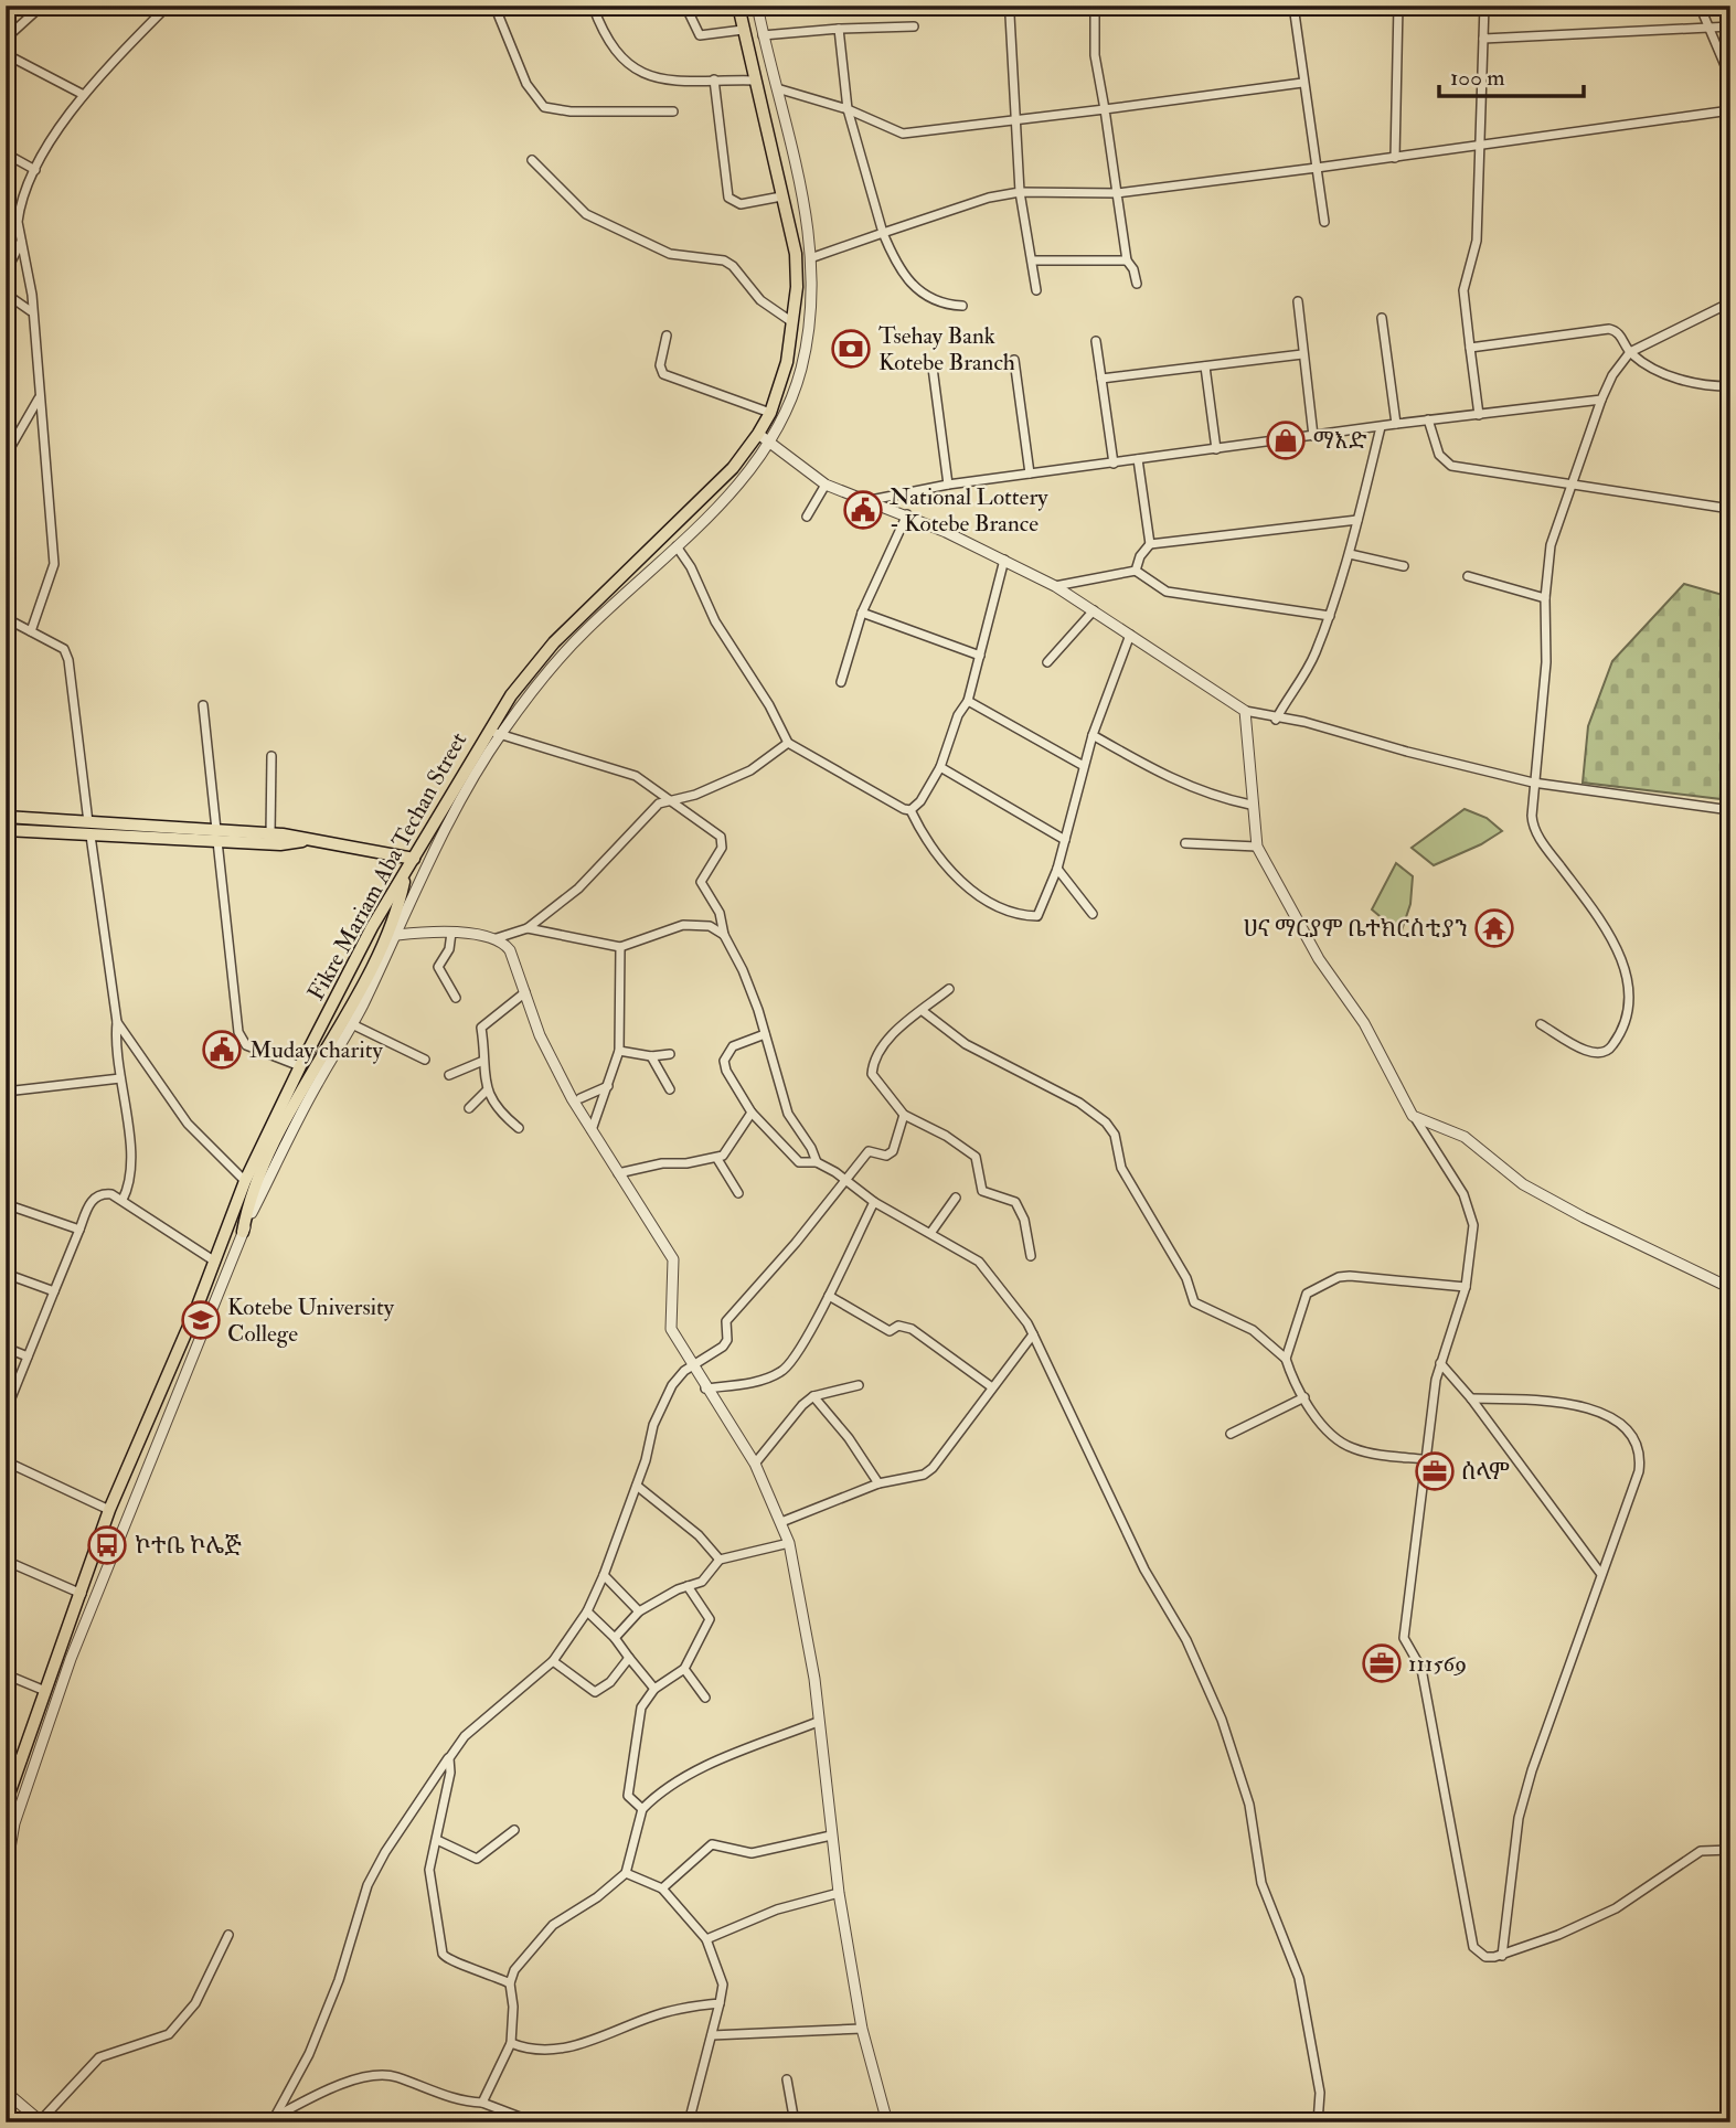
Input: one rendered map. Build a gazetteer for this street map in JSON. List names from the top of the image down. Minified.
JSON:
{"streets":{"main road":["Fikre Mariam Aba Techan Street"]},"places":{"bank":["Tsehay Bank Kotebe Branch"],"shop":["ማእድ"],"public building":["National Lottery - Kotebe Brance","Muday charity"],"temple":["ሀና ማርያም ቤተክርስቲያን"],"school or university":["Kotebe University College"],"office":["ሰላም","111569"],"bus stop":["ኮተቤ ኮሌጅ"]},"scale_bar":"100 m"}
